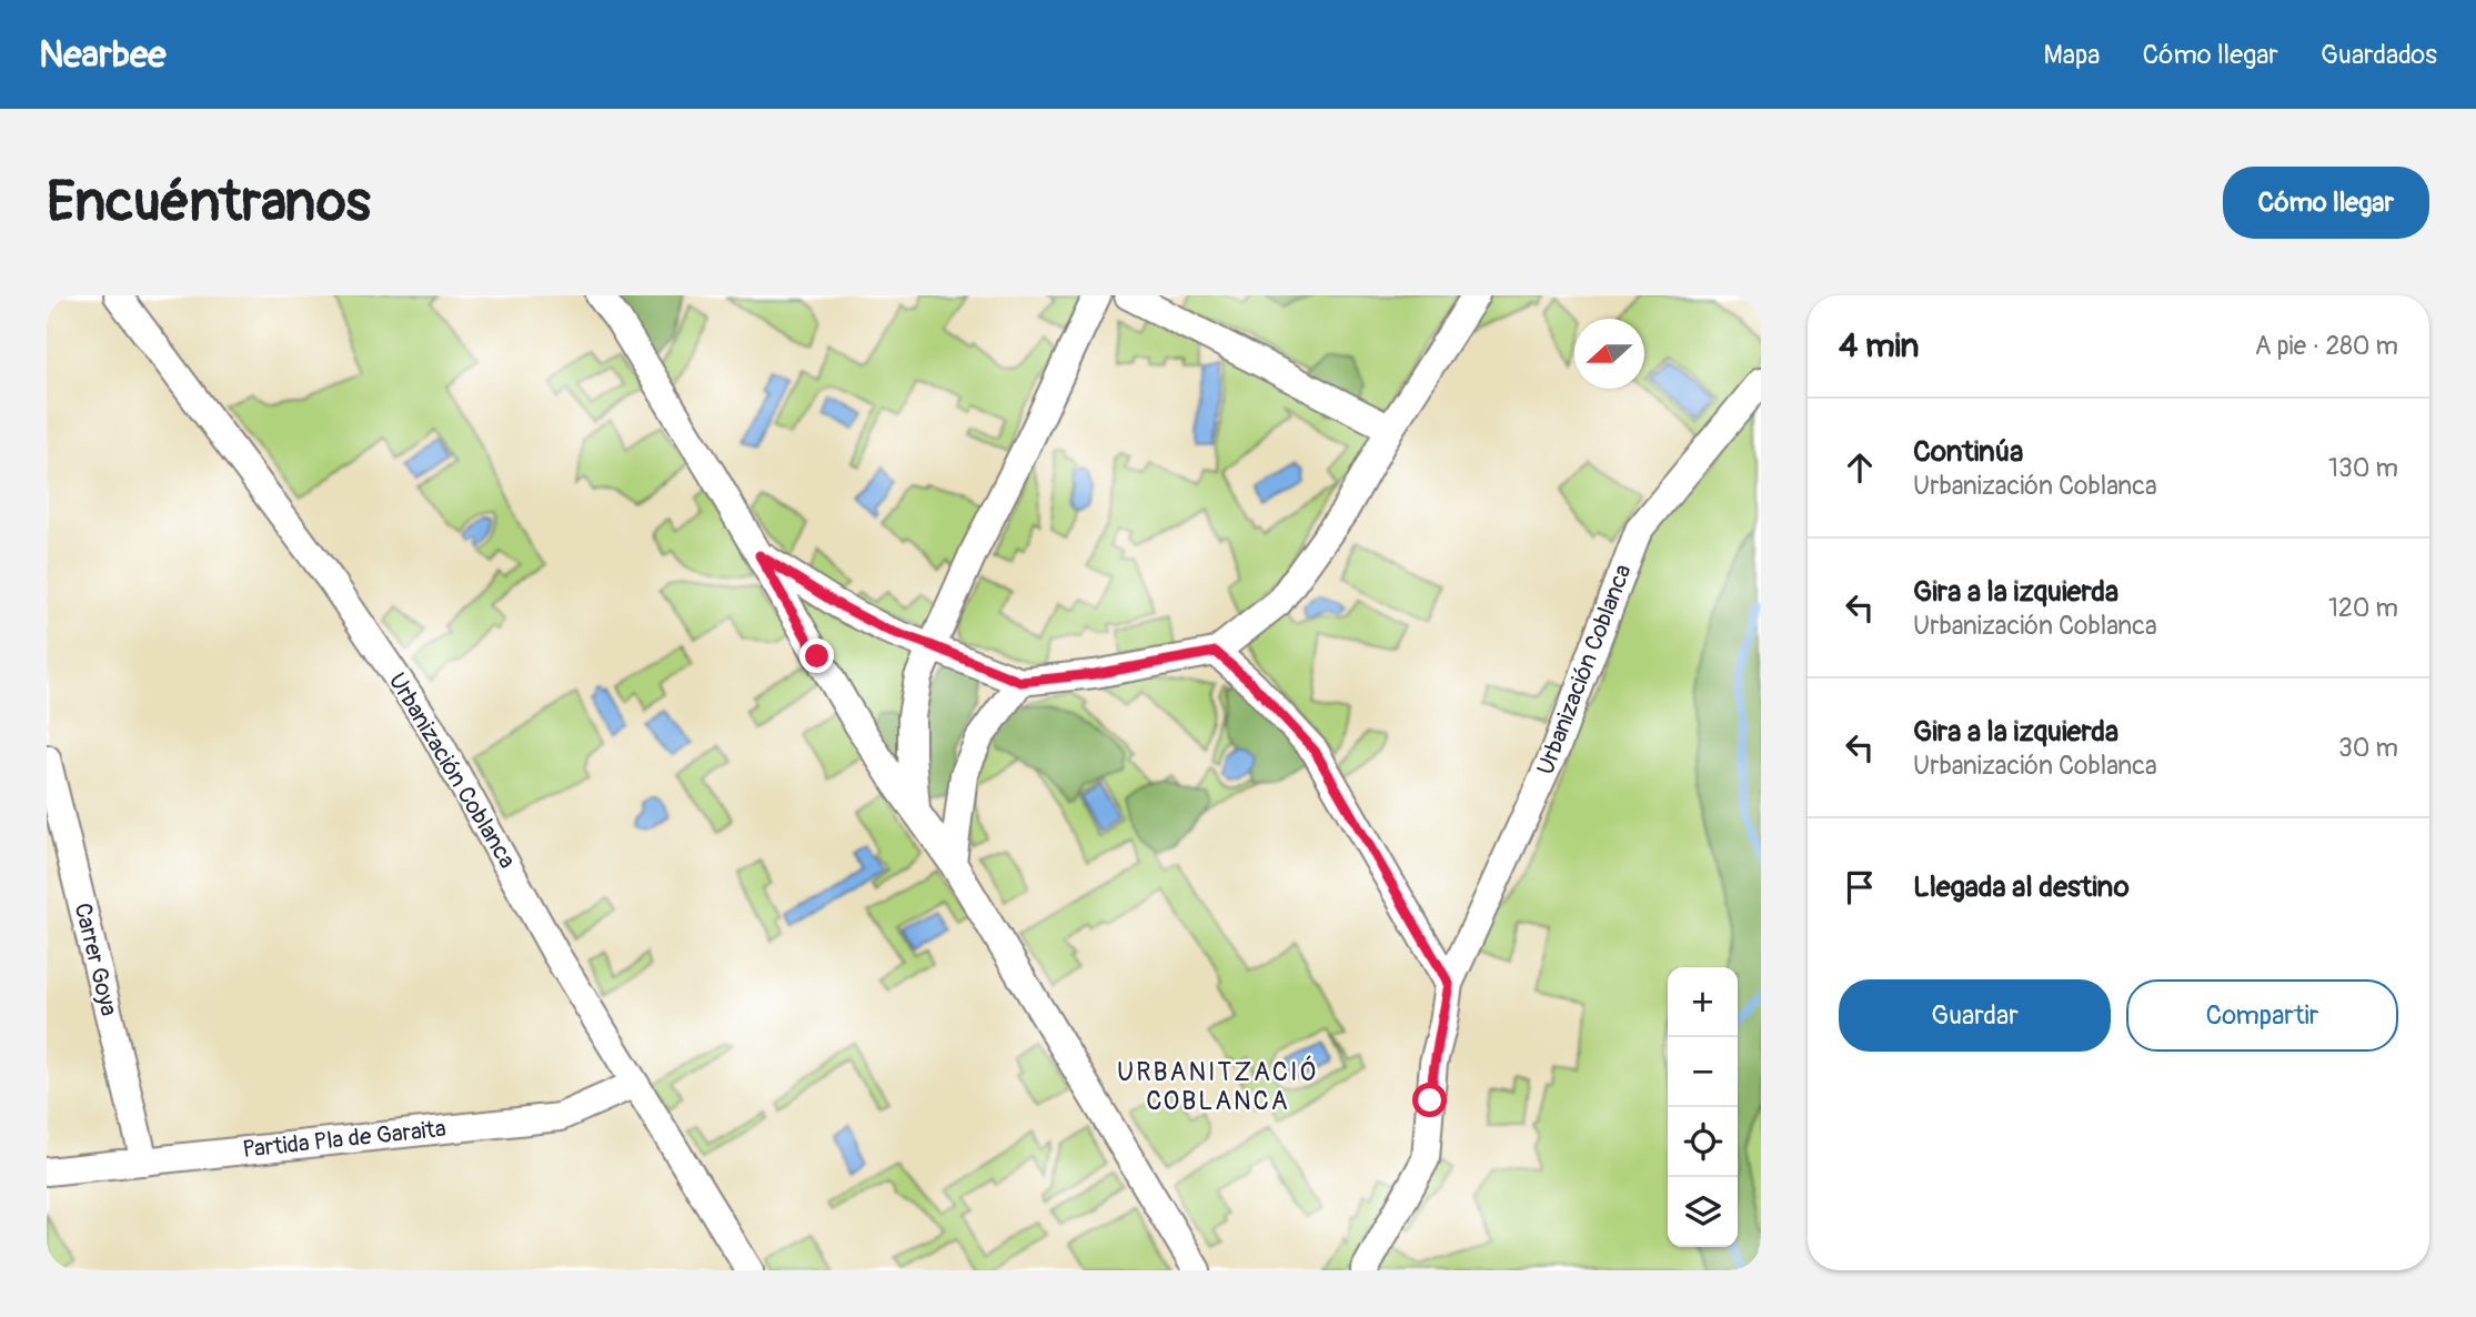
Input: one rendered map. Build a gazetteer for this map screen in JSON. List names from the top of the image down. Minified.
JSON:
{"streets":{"street":["Urbanización Coblanca","Carrer Goya","Partida Pla de Garaita"]},"crossings":[["Urbanización Coblanca","Partida Pla de Garaita"],["Carrer Goya","Partida Pla de Garaita"]],"districts":["URBANITZACIÓ COBLANCA"],"north":"left","page":{"header":"Nearbee","nav":["Mapa","Cómo llegar","Guardados"],"buttons":["Cómo llegar",["Guardar","Compartir"]],"title":"Encuéntranos","heading":["4 min","A pie · 280 m"],"list":[["Continúa","Urbanización Coblanca","130 m"],["Gira a la izquierda","Urbanización Coblanca","120 m"],["Gira a la izquierda","Urbanización Coblanca","30 m"],"Llegada al destino"],"map_buttons":["+","−"]}}
